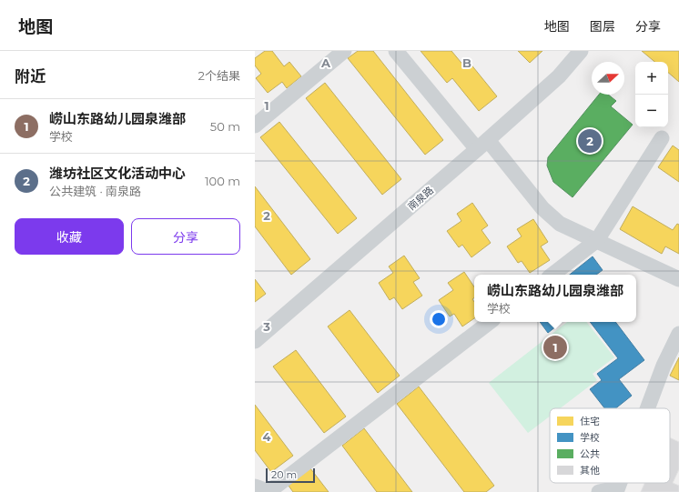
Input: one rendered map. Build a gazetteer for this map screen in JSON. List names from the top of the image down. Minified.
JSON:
{"streets":{"street":["南泉路"]},"legend":["住宅","学校","公共","其他"],"scale_bar":"20 m","north":"right","page":{"header":"地图","nav":["地图","图层","分享"],"heading":["附近","2个结果"],"map_buttons":["+","−"],"list":[{"mark":"1","name":"崂山东路幼儿园泉潍部","note":"学校","value":"50 m"},{"mark":"2","name":"潍坊社区文化活动中心","note":"公共建筑 · 南泉路","value":"100 m"}],"pins":["2","1"],"buttons":["收藏","分享"],"popup":["崂山东路幼儿园泉潍部","学校"],"scale":"20 m"},"grid":{"columns":["A","B"],"rows":["1","2","3","4"]}}
